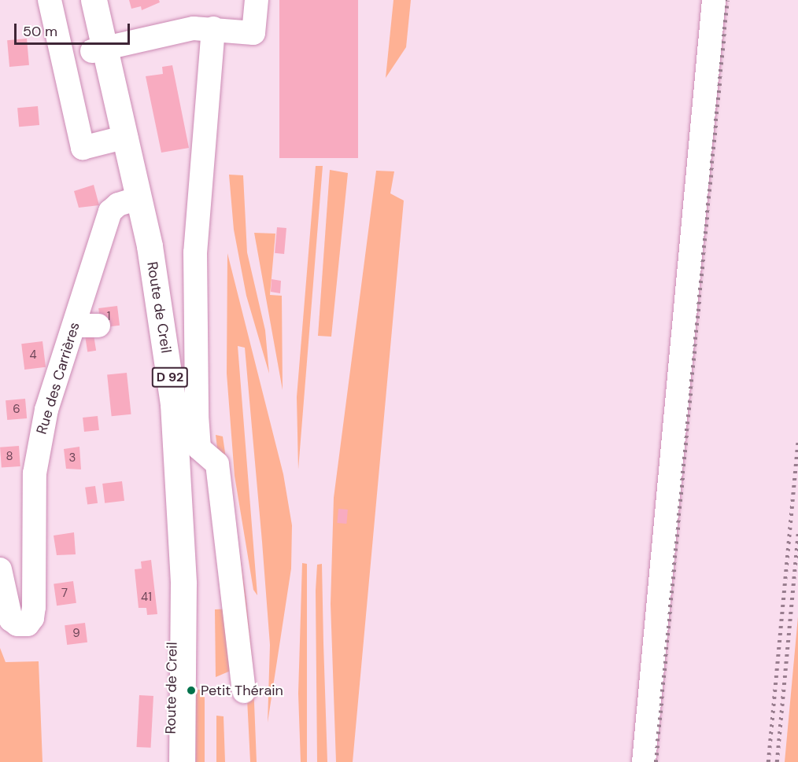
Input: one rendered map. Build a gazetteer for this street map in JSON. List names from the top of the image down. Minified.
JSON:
{"streets":{"main road":["Route de Creil","D 92"],"street":["Rue des Carrières"]},"crossings":[["Route de Creil","Rue des Carrières"]],"places":["Petit Thérain"],"house_numbers":["1","4","6","8","3","7","41","9"],"scale_bar":"50 m"}
